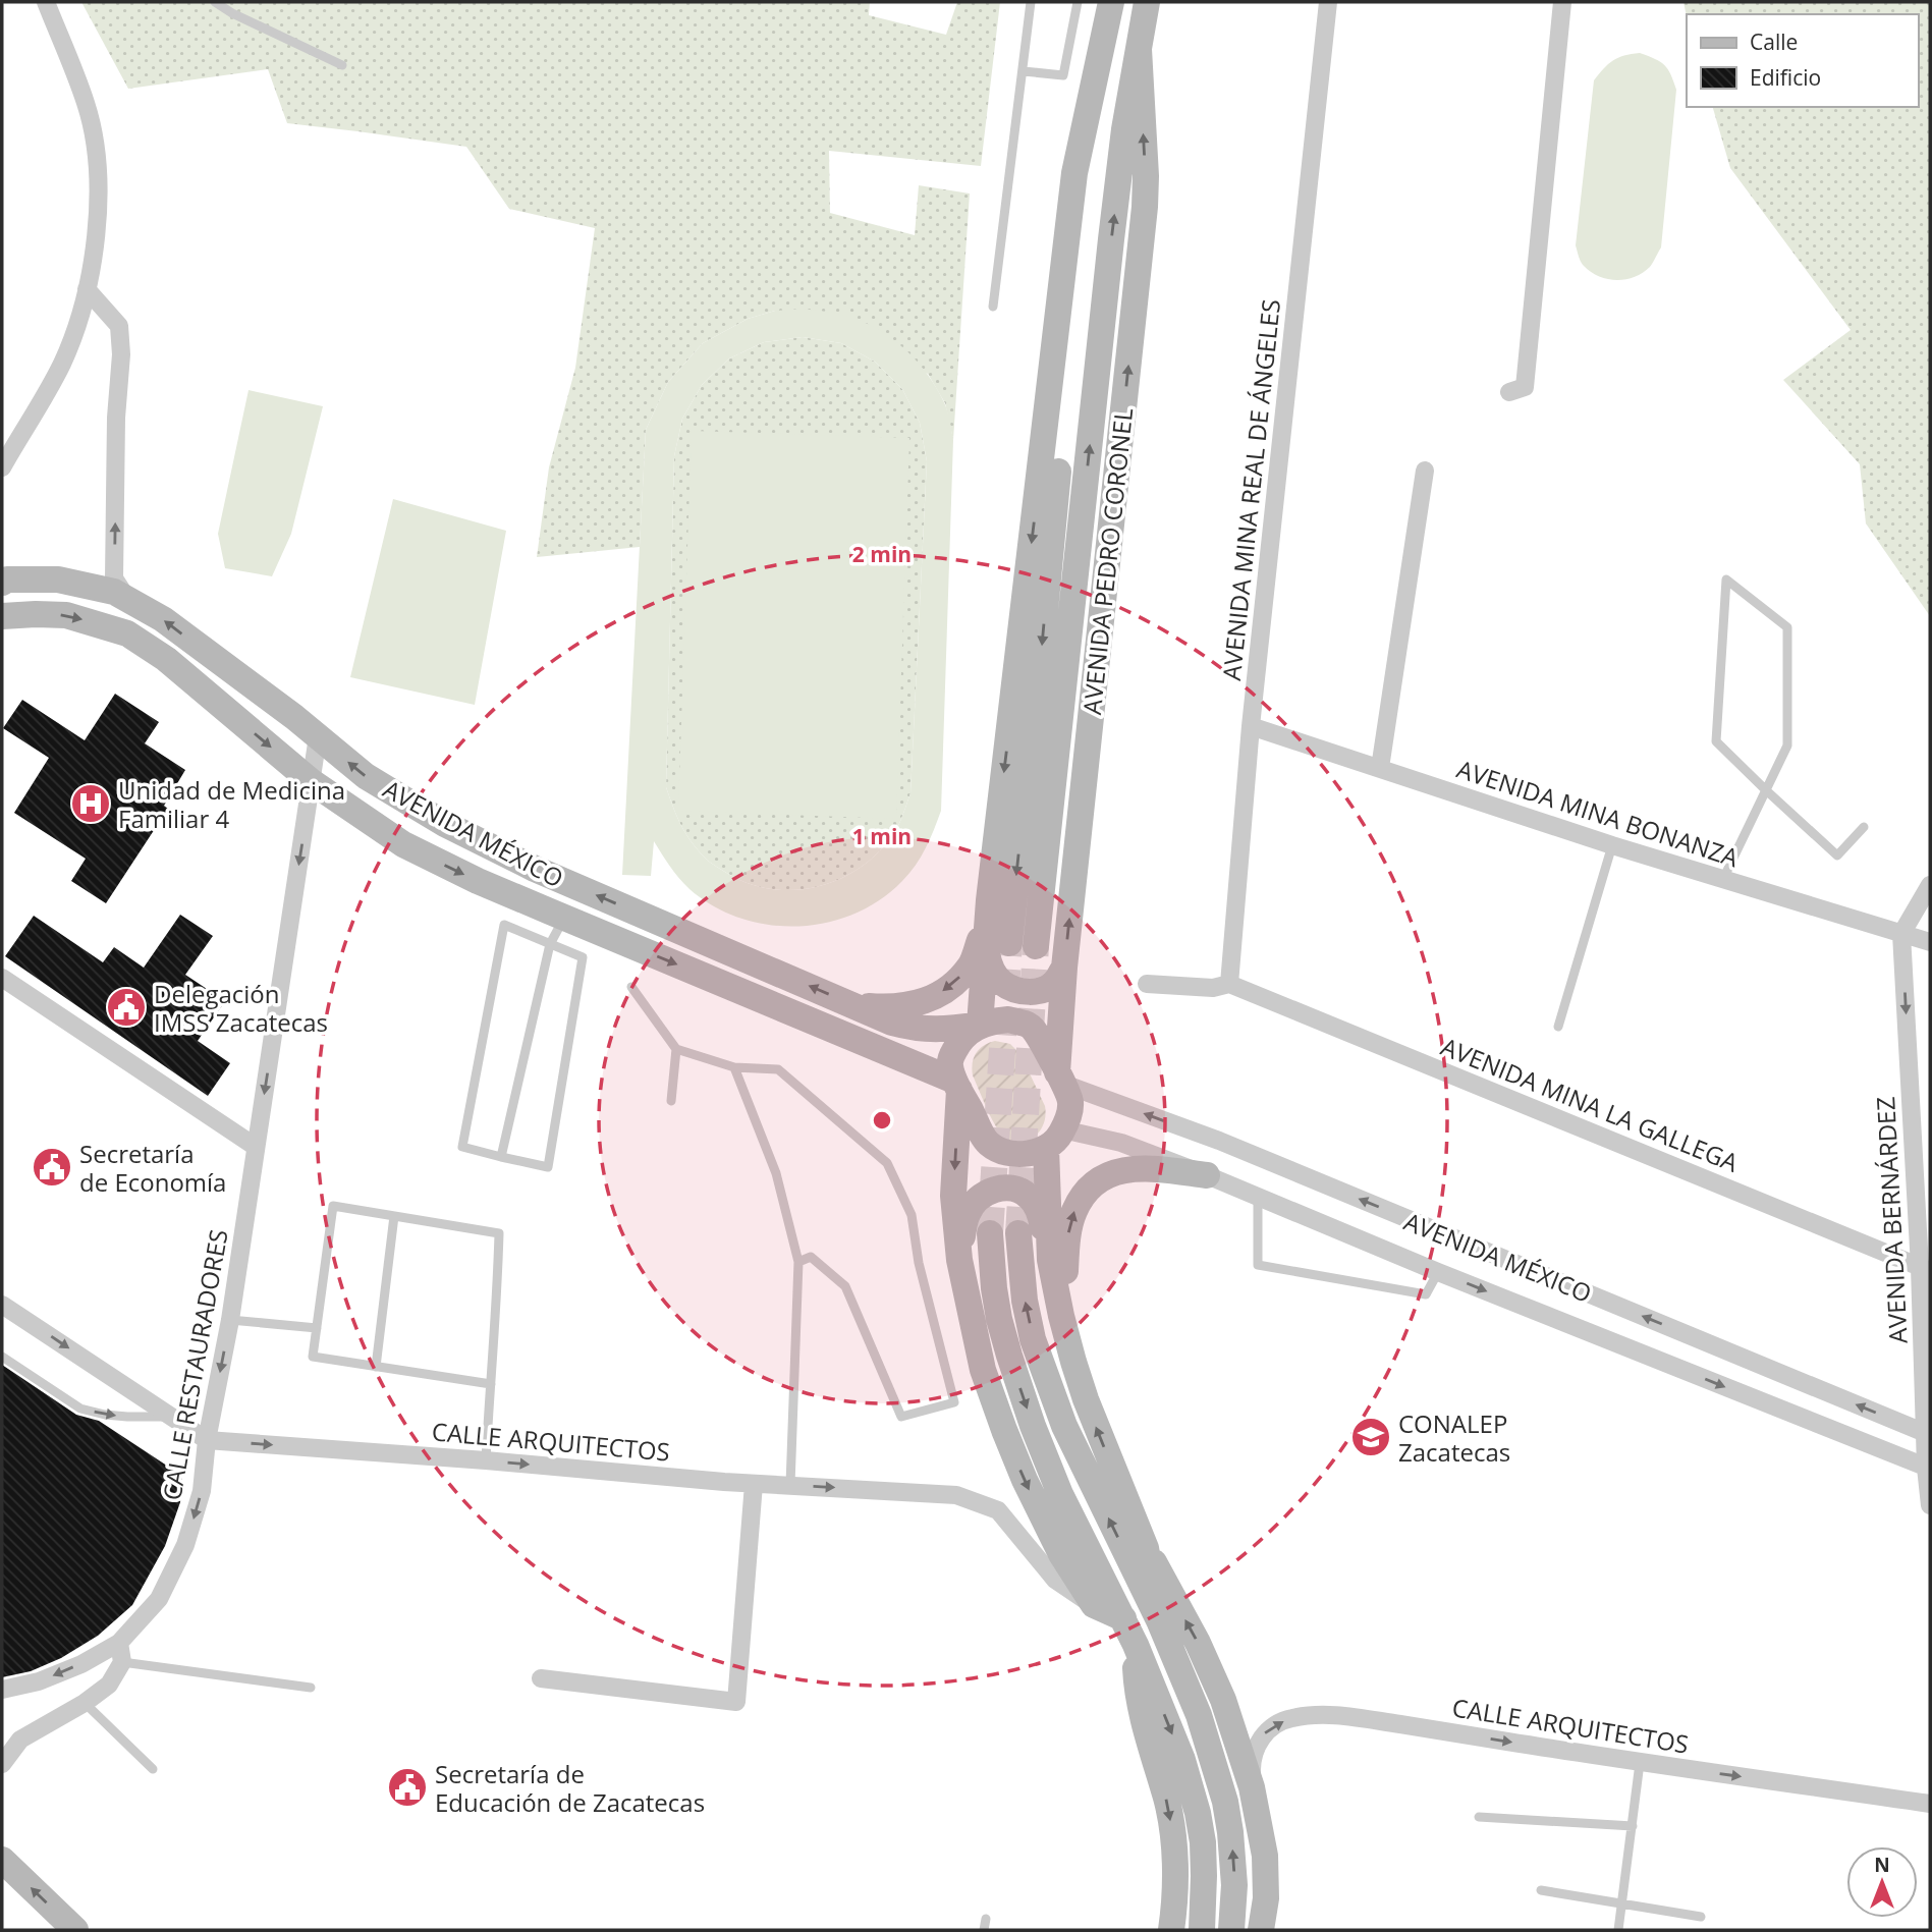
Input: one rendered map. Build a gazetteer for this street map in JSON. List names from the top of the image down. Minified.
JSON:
{"streets":{"street":["AVENIDA MINA REAL DE ÁNGELES","AVENIDA PEDRO CORONEL","AVENIDA MINA BONANZA","AVENIDA MÉXICO","AVENIDA MINA LA GALLEGA","AVENIDA BERNÁRDEZ","CALLE RESTAURADORES","CALLE ARQUITECTOS"]},"crossings":[["AVENIDA MINA REAL DE ÁNGELES","AVENIDA MINA BONANZA"],["AVENIDA MINA REAL DE ÁNGELES","AVENIDA MINA LA GALLEGA"],["AVENIDA PEDRO CORONEL","AVENIDA MÉXICO"],["AVENIDA MINA BONANZA","AVENIDA BERNÁRDEZ"],["AVENIDA MÉXICO","AVENIDA BERNÁRDEZ"],["AVENIDA MÉXICO","CALLE RESTAURADORES"],["AVENIDA MINA LA GALLEGA","AVENIDA BERNÁRDEZ"],["CALLE RESTAURADORES","CALLE ARQUITECTOS"]],"one_way":["AVENIDA BERNÁRDEZ","CALLE RESTAURADORES","CALLE ARQUITECTOS"],"places":{"hospital":["Unidad de Medicina Familiar 4"],"public building":["Delegación IMSS Zacatecas","Secretaría de Economía","Secretaría de Educación de Zacatecas"],"school or university":["CONALEP Zacatecas"]},"legend":["Calle","Edificio"],"north":"top","rings":["2 min","1 min"]}
